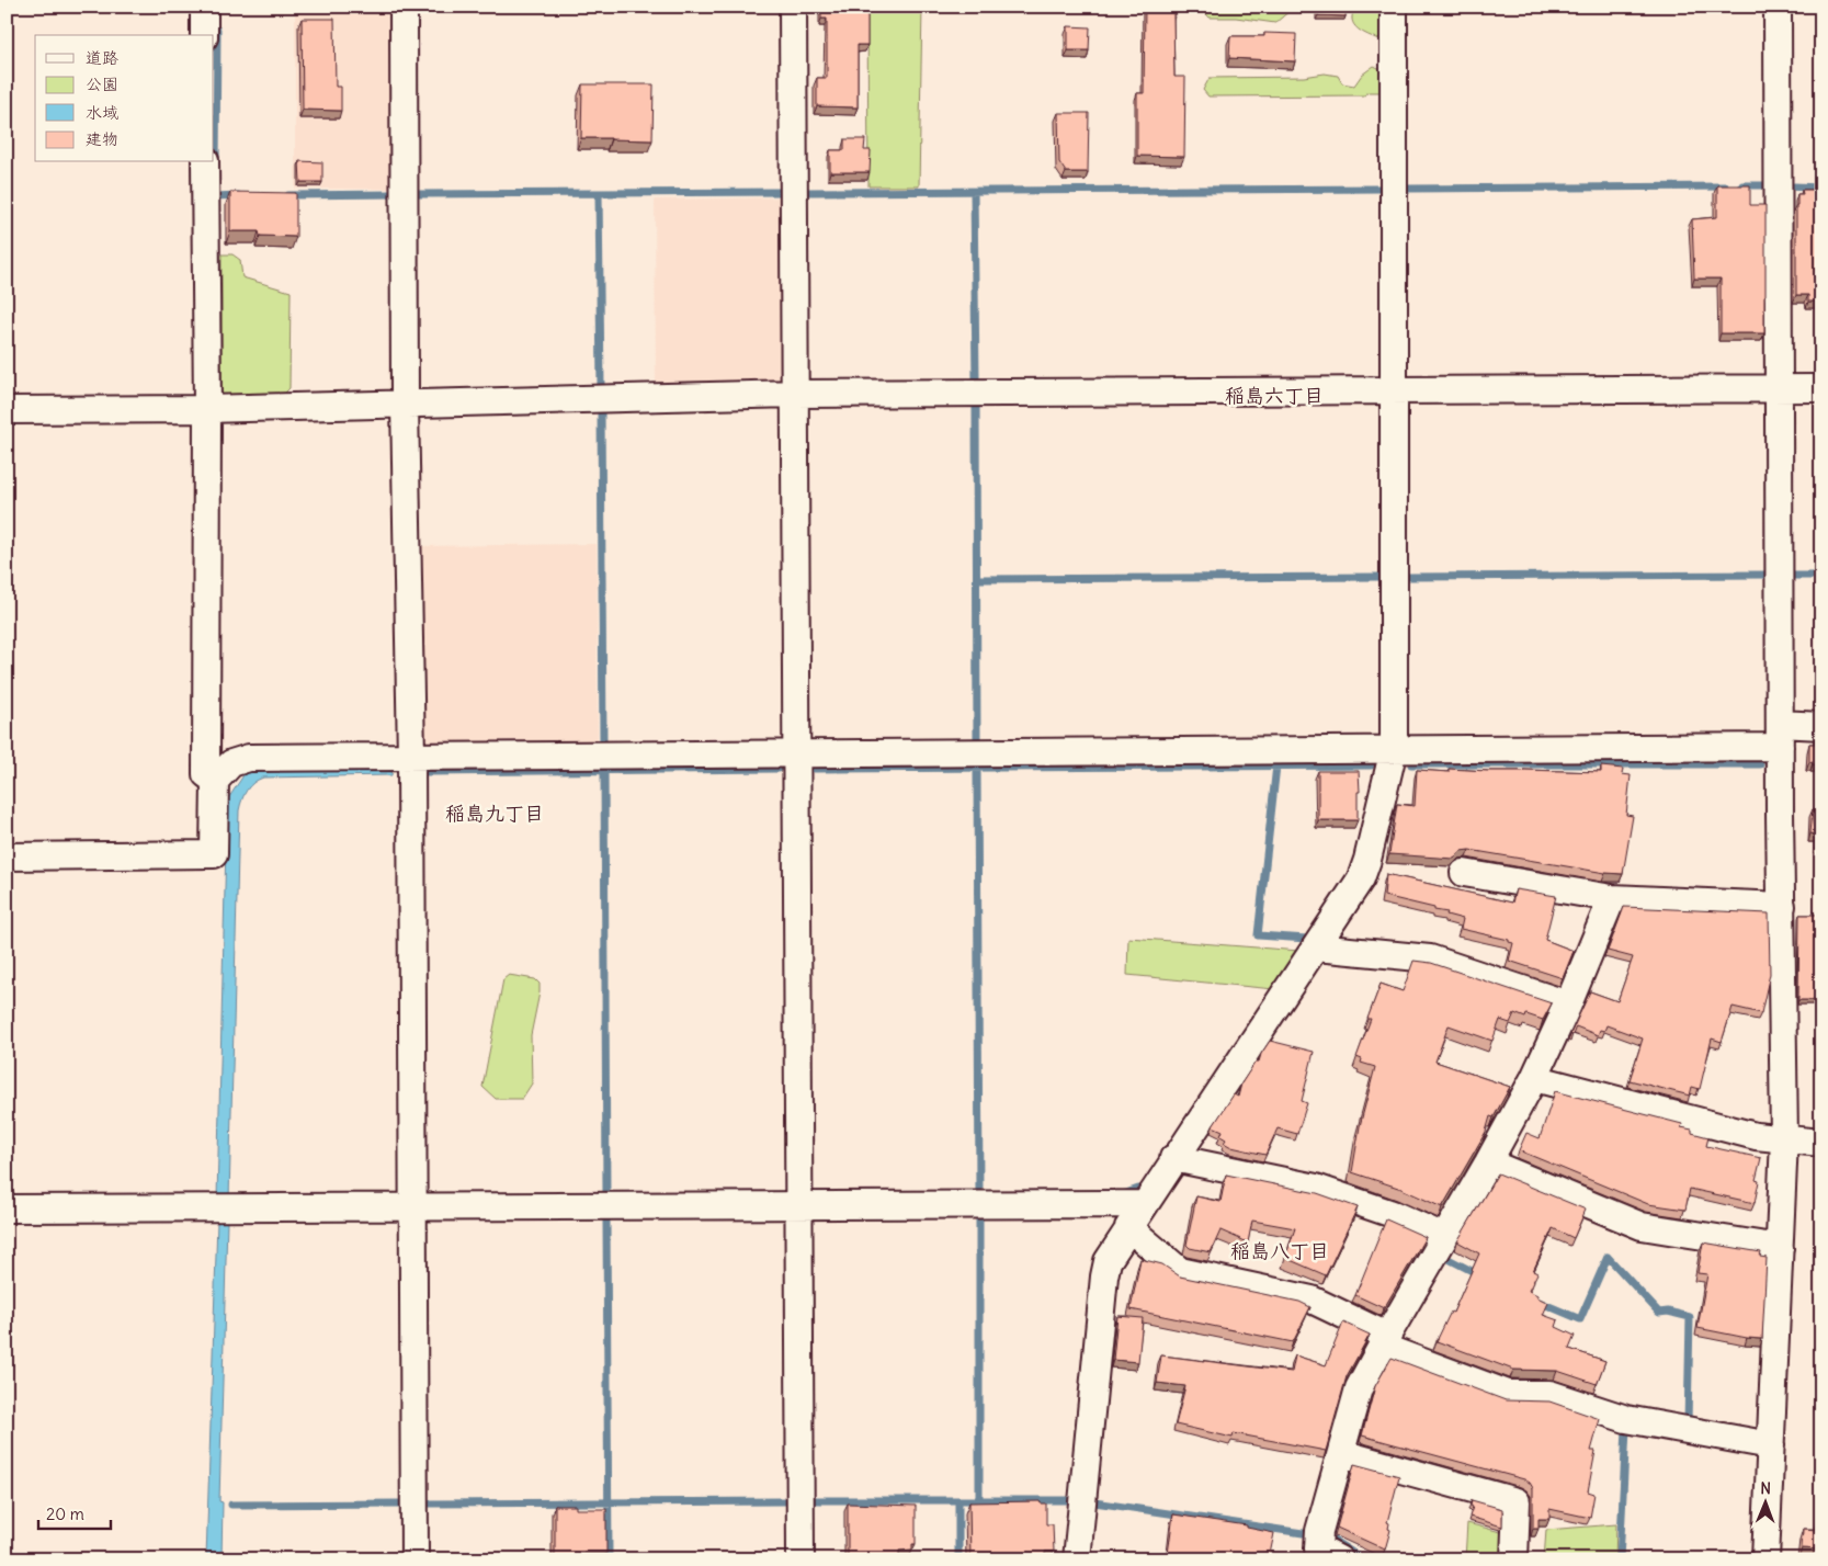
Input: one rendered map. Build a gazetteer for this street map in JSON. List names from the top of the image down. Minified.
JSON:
{"districts":["稲島六丁目","稲島九丁目","稲島八丁目"],"legend":["道路","公園","水域","建物"],"scale_bar":"20 m","north":"top"}
